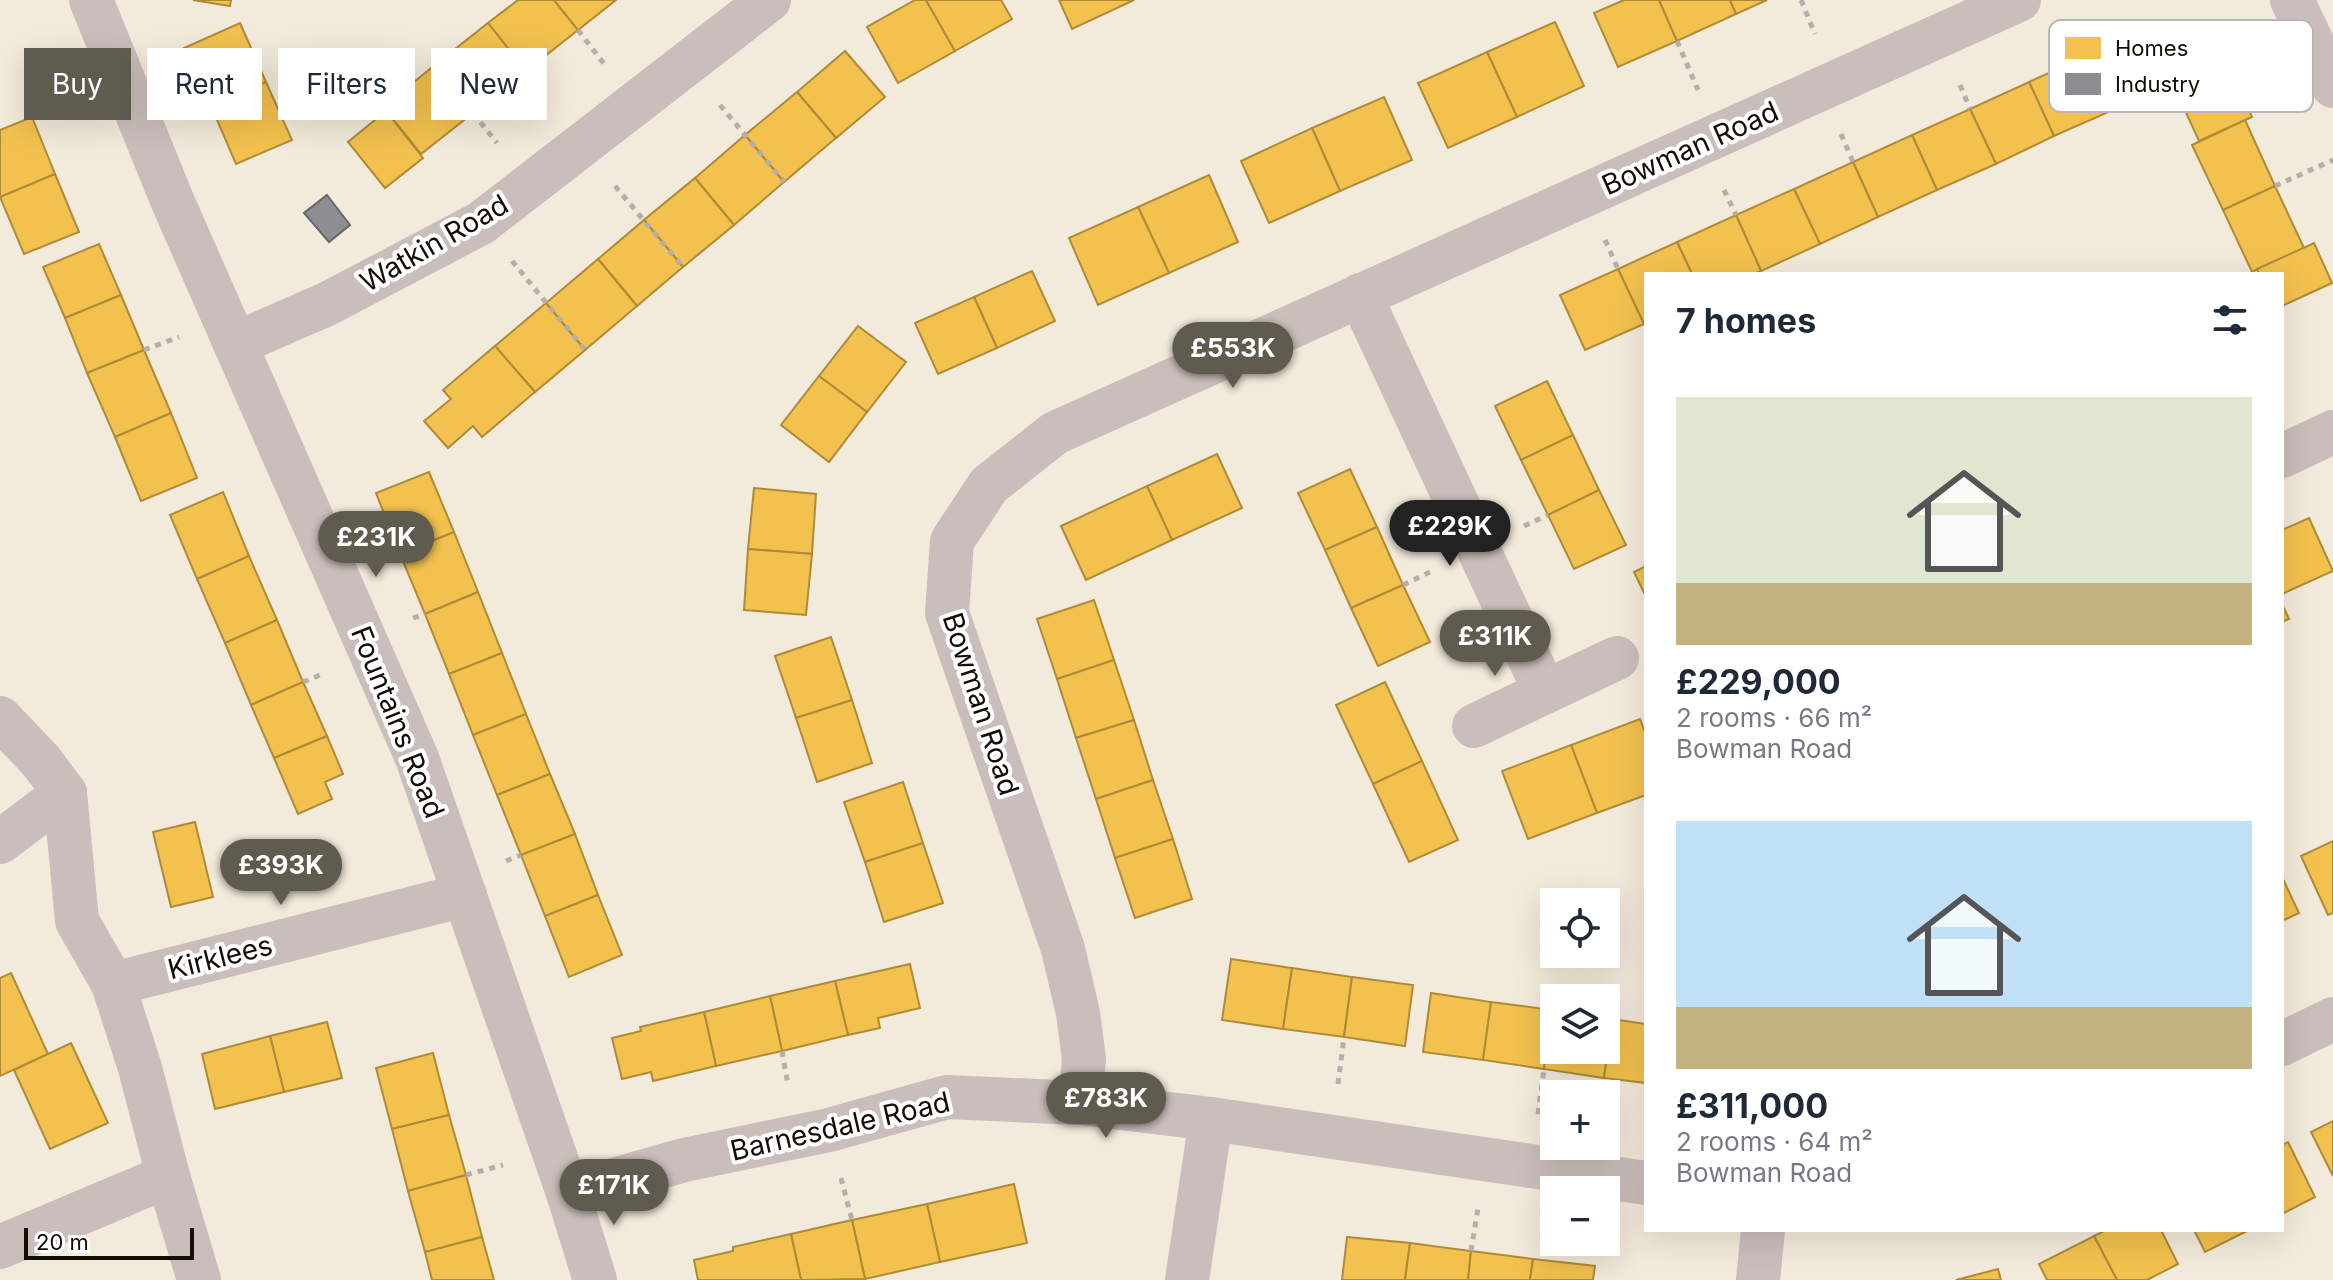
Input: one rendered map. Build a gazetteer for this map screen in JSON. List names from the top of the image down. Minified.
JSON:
{"streets":{"street":["Bowman Road","Watkin Road","Fountains Road","Kirklees","Barnesdale Road"]},"crossings":[["Bowman Road","Barnesdale Road"],["Watkin Road","Fountains Road"],["Fountains Road","Kirklees"],["Fountains Road","Barnesdale Road"]],"legend":["Homes","Industry"],"scale_bar":"20 m","page":{"chip":["Buy","Rent","Filters","New"],"heading":"7 homes","price":["£553K","£229K","£231K","£311K","£393K","£783K","£171K"],"list":[{"name":"£229,000","note":"2 rooms · 66 m² · Bowman Road"},{"name":"£311,000","note":"2 rooms · 64 m² · Bowman Road"}],"map_buttons":["+","−"],"scale":"20 m"}}
